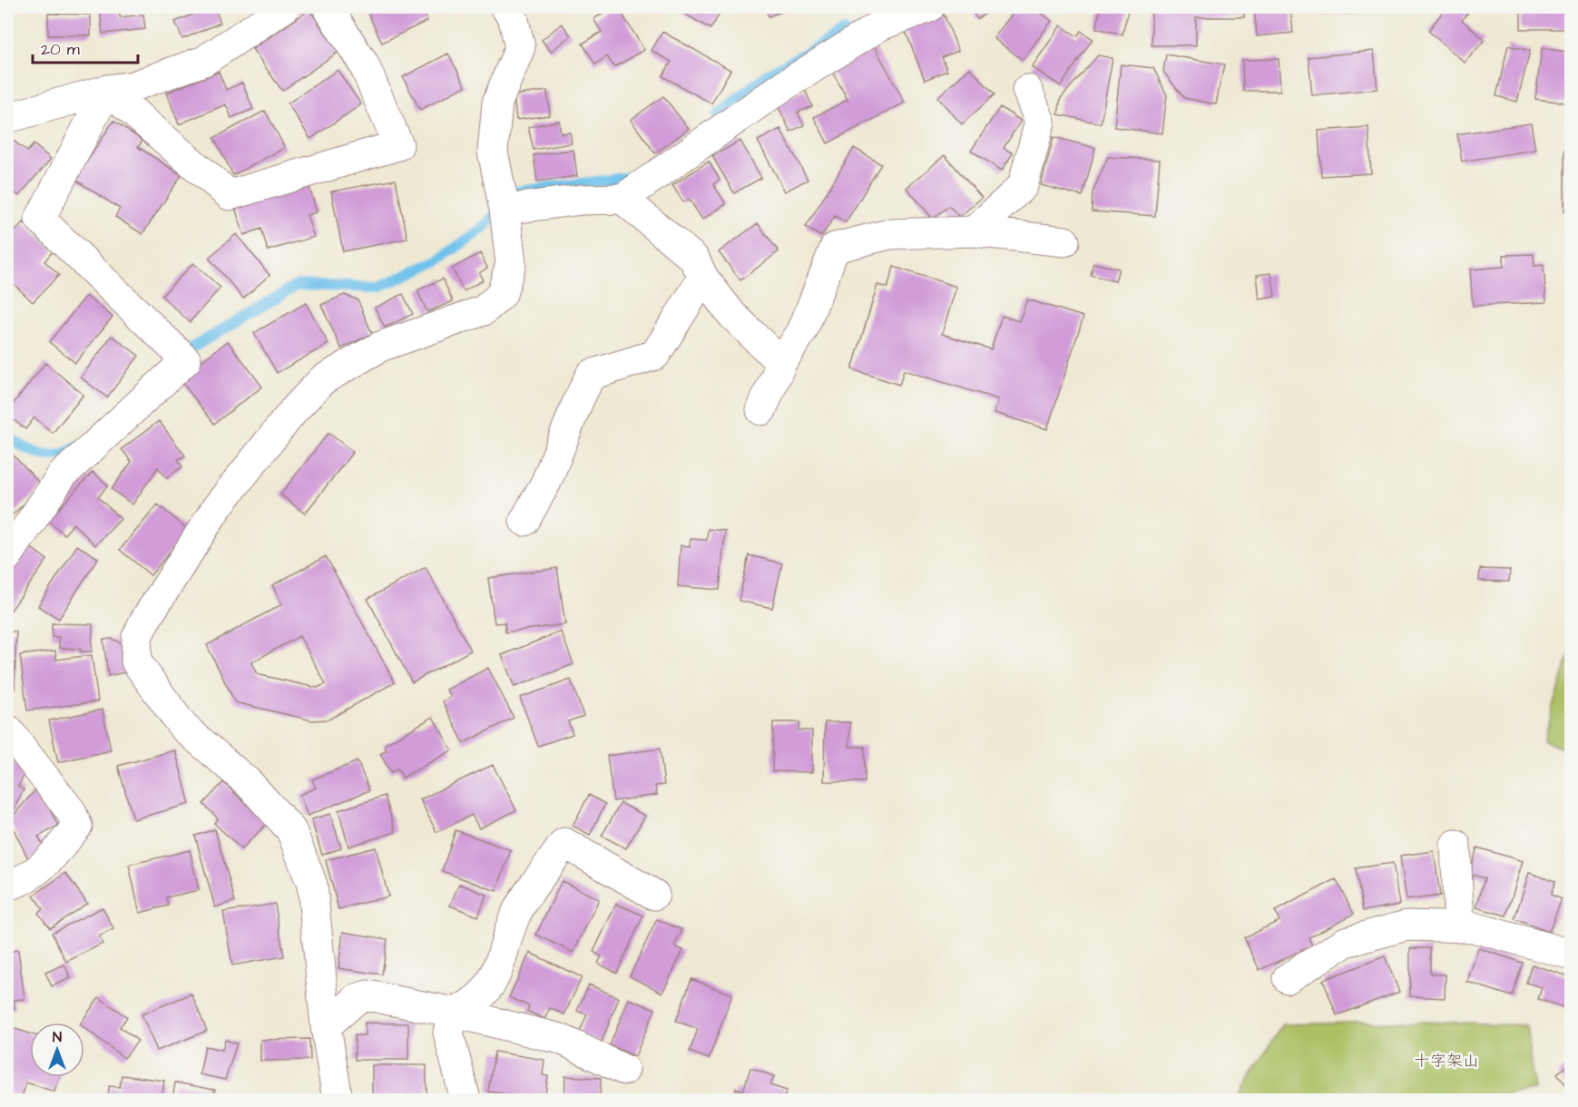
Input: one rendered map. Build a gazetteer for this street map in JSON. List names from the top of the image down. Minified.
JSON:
{"parks":["十字架山"],"scale_bar":"20 m","north":"top"}
